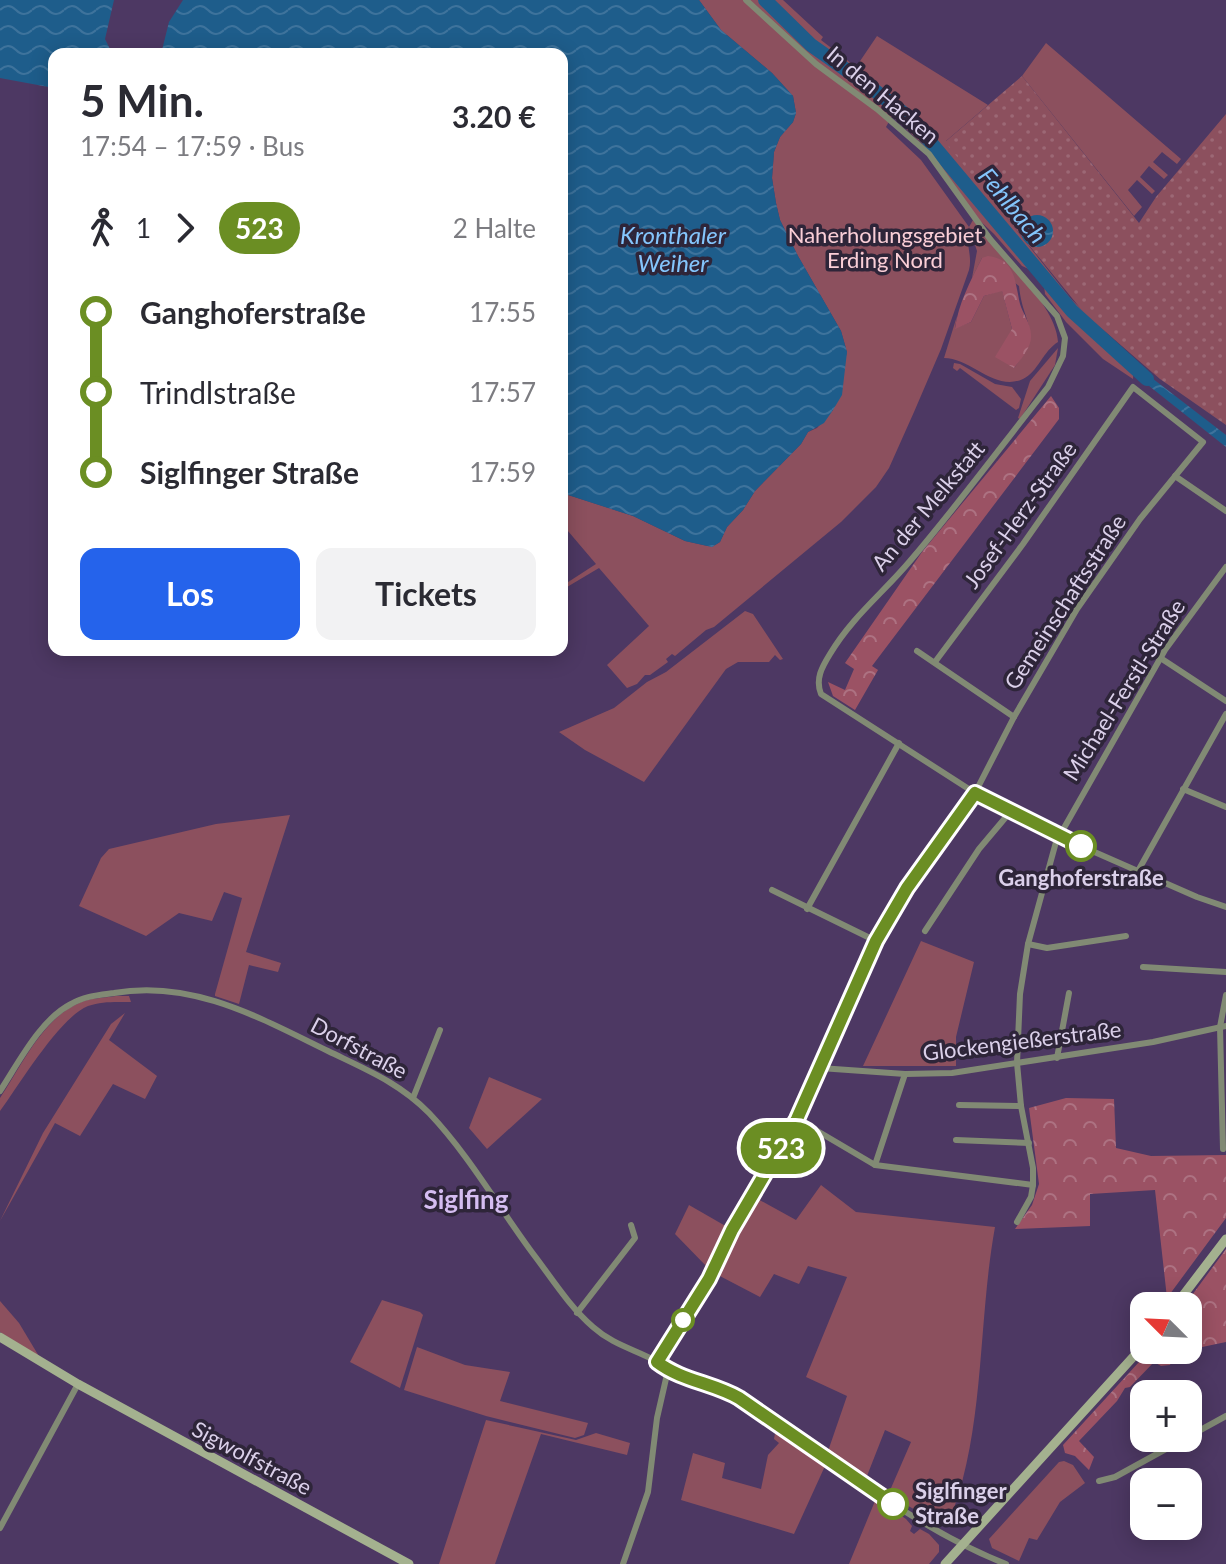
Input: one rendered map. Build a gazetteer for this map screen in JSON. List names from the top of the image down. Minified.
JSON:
{"streets":{"street":["In den Hacken","An der Melkstatt","Josef-Herz-Straße","Gemeinschaftsstraße","Michael-Ferstl-Straße","Glockengießerstraße","Dorfstraße","Sigwolfstraße"]},"crossings":[["In den Hacken","An der Melkstatt"],["Josef-Herz-Straße","Gemeinschaftsstraße"],["Gemeinschaftsstraße","Glockengießerstraße"],["Gemeinschaftsstraße","Dorfstraße"]],"districts":["Siglfing"],"water":["Fehlbach","Kronthaler Weiher"],"parks":["Naherholungsgebiet Erding Nord"],"places":["Ganghoferstraße","Siglfinger Straße"],"lines":["bus line 523"],"north":"top left","page":{"on_map":"523","heading":["5 Min.","17:54 – 17:59 · Bus","3.20 €"],"legs":["1","523","2 Halte"],"list":[{"name":"Ganghoferstraße","value":"17:55"},{"name":"Trindlstraße","value":"17:57"},{"name":"Siglfinger Straße","value":"17:59"}],"buttons":["Los","Tickets"],"map_buttons":["+","−"]}}
